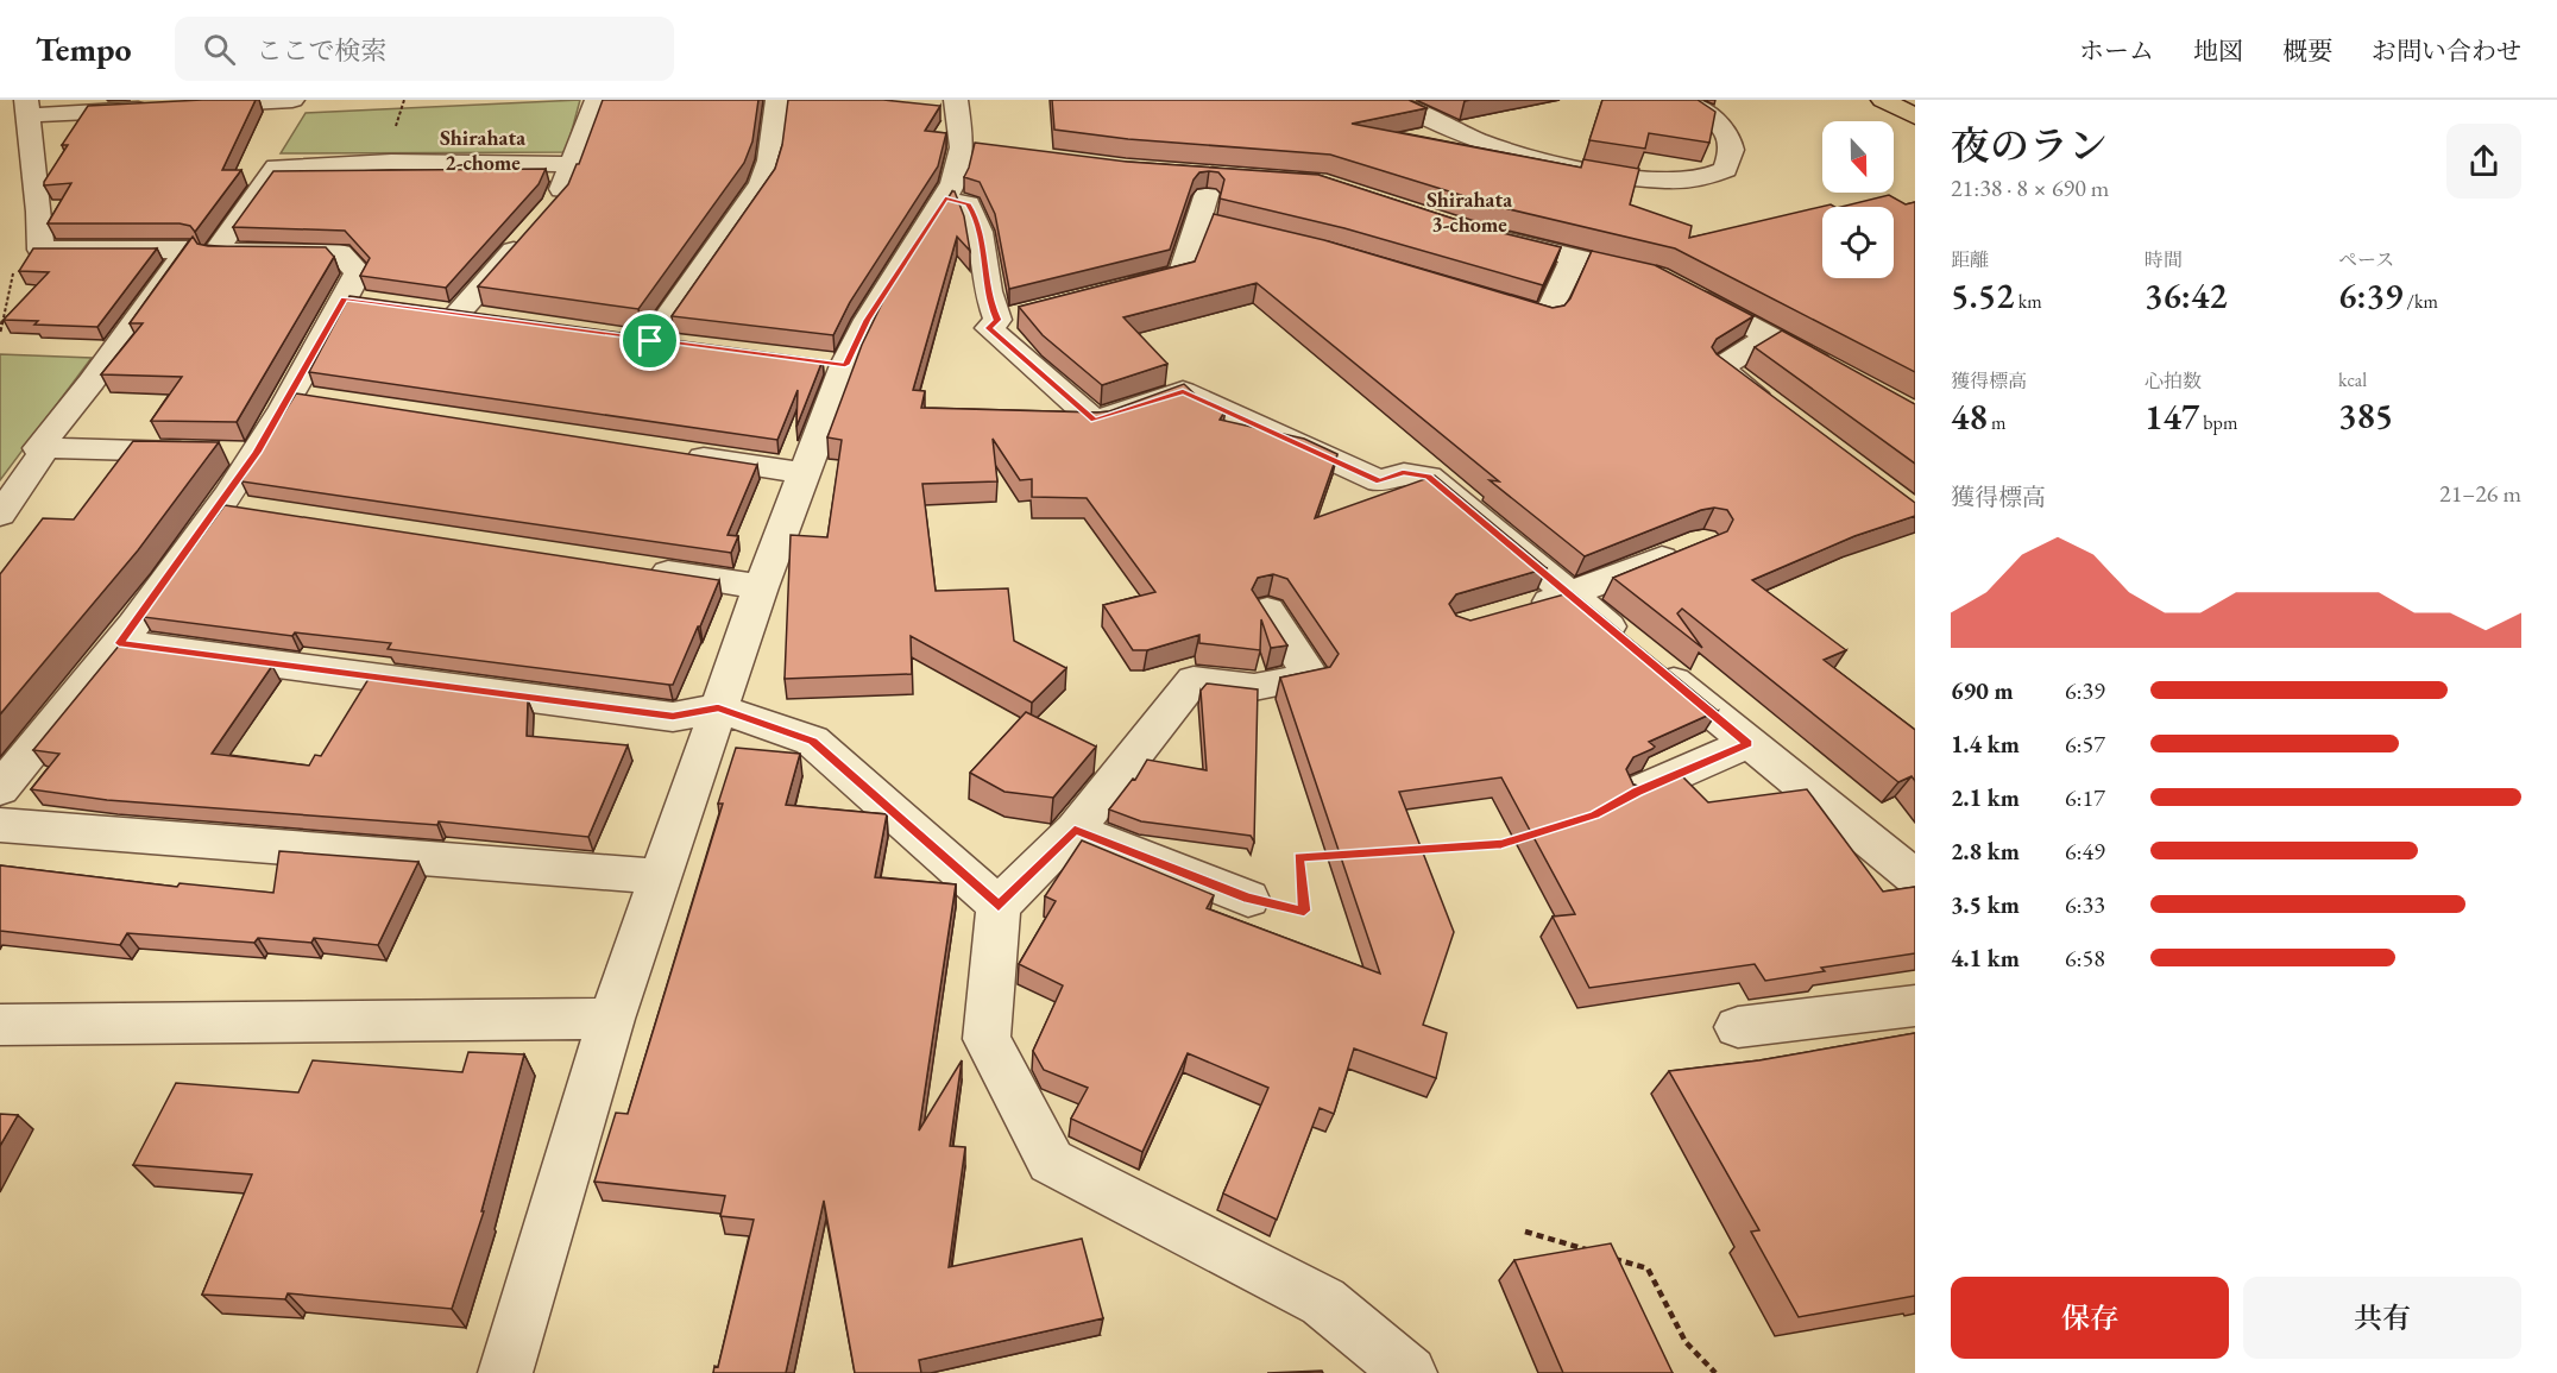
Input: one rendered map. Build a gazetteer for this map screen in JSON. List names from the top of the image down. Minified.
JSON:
{"districts":["Shirahata 2-chome","Shirahata 3-chome"],"north":"bottom","page":{"header":"Tempo","search":"ここで検索","nav":["ホーム","地図","概要","お問い合わせ"],"heading":["夜のラン","21:38 · 8 × 690 m"],"stats":[["距離","5.52 km"],["時間","36:42"],["ペース","6:39 /km"],["獲得標高","48 m"],["心拍数","147 bpm"],["kcal","385"]],"chart":["獲得標高","21–26 m"],"list":[{"name":"690 m","note":"6:39"},{"name":"1.4 km","note":"6:57"},{"name":"2.1 km","note":"6:17"},{"name":"2.8 km","note":"6:49"},{"name":"3.5 km","note":"6:33"},{"name":"4.1 km","note":"6:58"}],"buttons":["保存","共有"]}}
